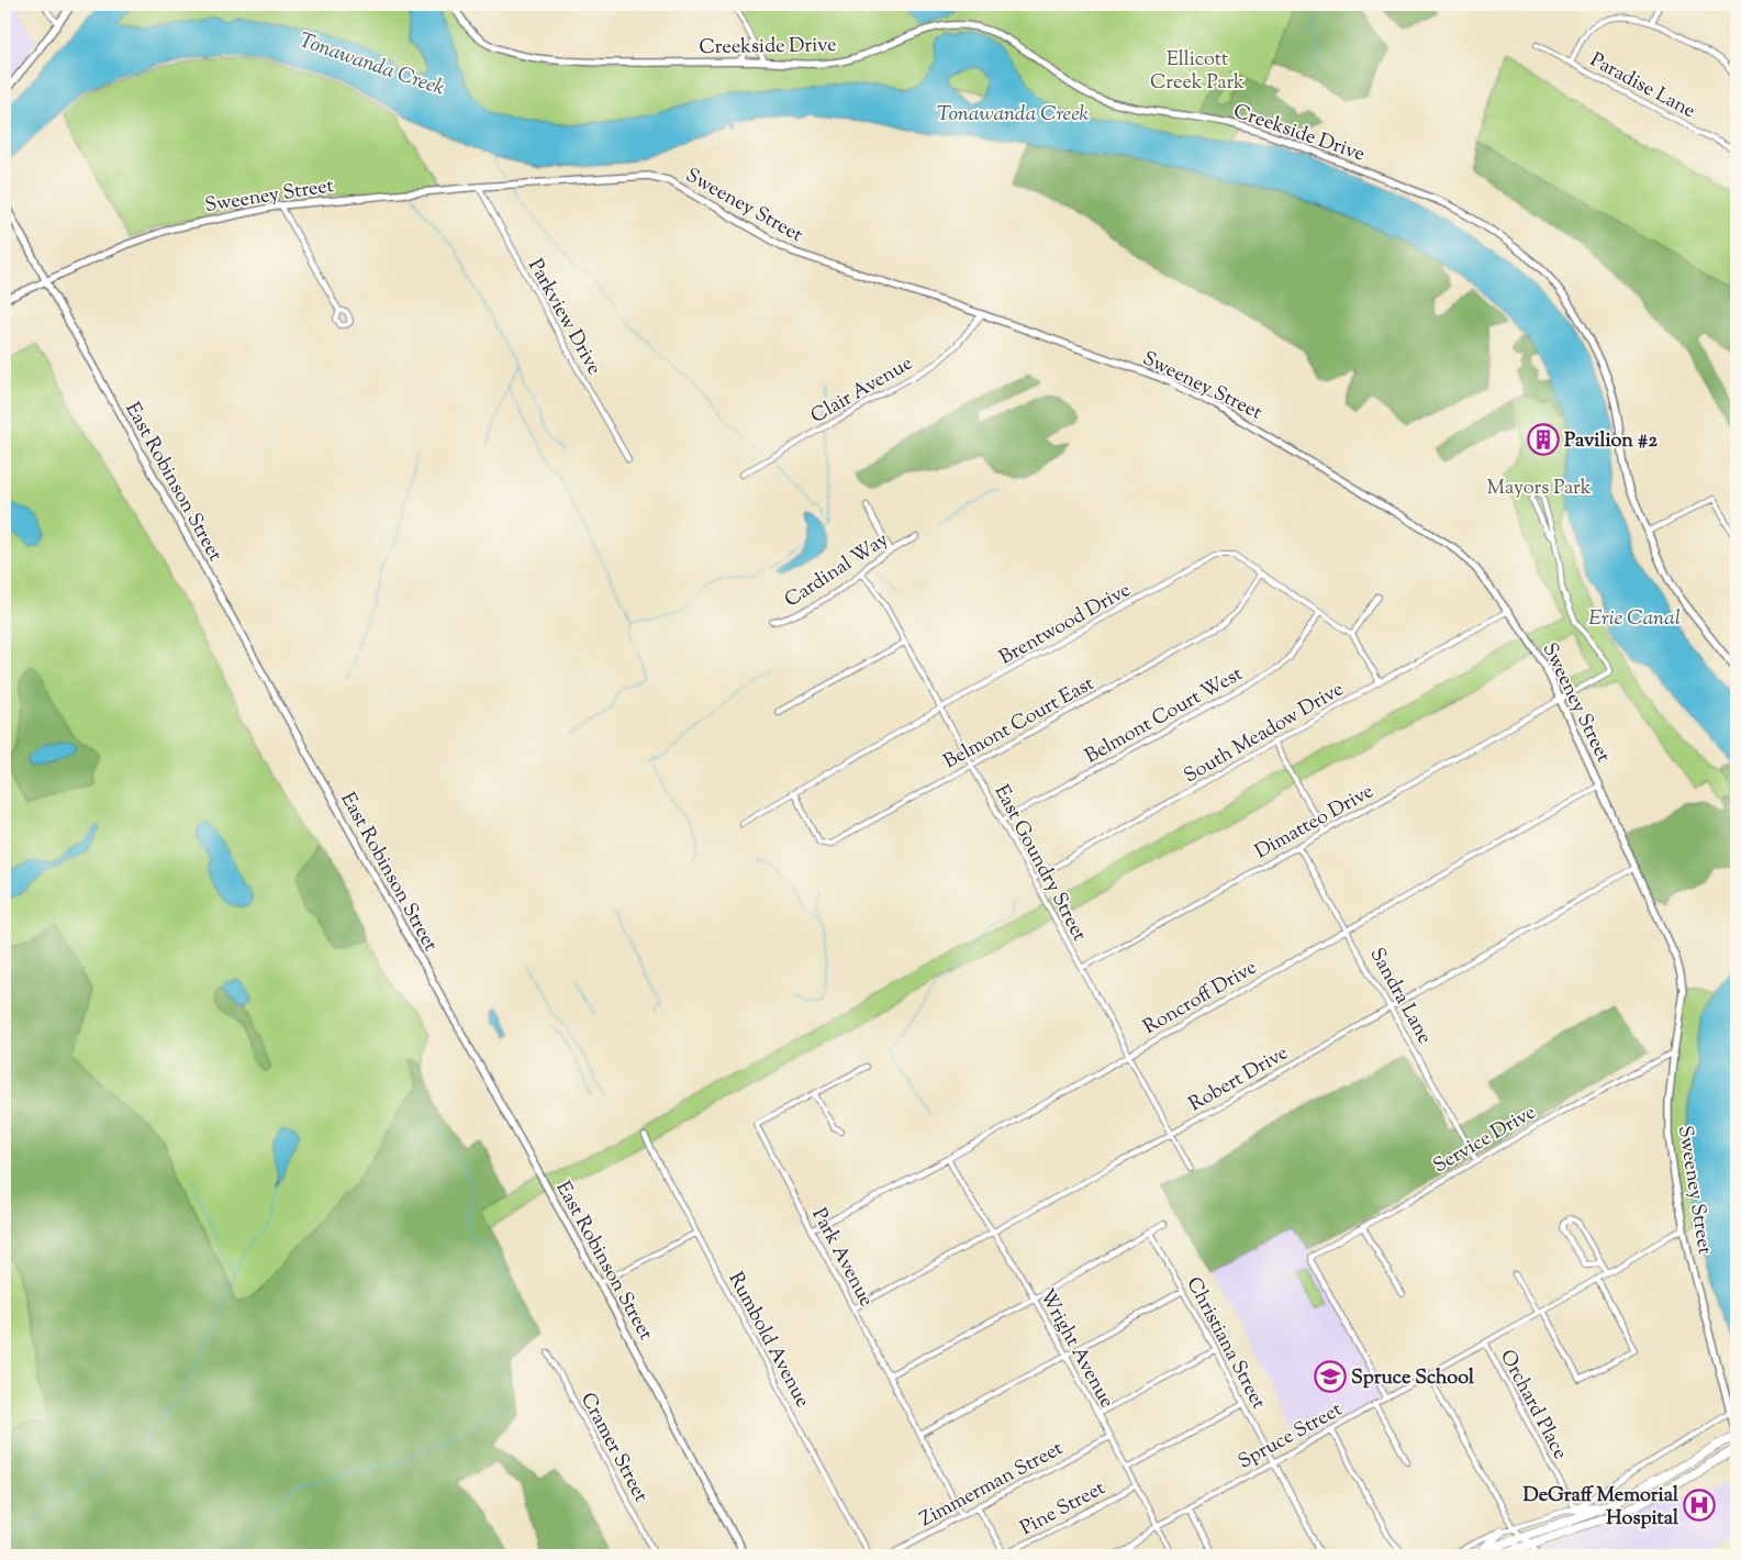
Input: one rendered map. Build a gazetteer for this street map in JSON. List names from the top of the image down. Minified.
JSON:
{"streets":{"street":["Creekside Drive","Paradise Lane","Sweeney Street","Parkview Drive","Clair Avenue","East Robinson Street","Cardinal Way","Brentwood Drive","Belmont Court West","Belmont Court East","South Meadow Drive","Dimatteo Drive","East Goundry Street","Sandra Lane","Roncroff Drive","Robert Drive","Service Drive","Park Avenue","Rumbold Avenue","Christiana Street","Wright Avenue","Orchard Place","Spruce Street","Cramer Street","Zimmerman Street","Pine Street"]},"crossings":[["Sweeney Street","Parkview Drive"],["Sweeney Street","Clair Avenue"],["Sweeney Street","East Robinson Street"],["Sweeney Street","South Meadow Drive"],["Sweeney Street","Dimatteo Drive"],["Sweeney Street","Roncroff Drive"],["Sweeney Street","Robert Drive"],["Sweeney Street","Service Drive"],["Sweeney Street","Spruce Street"],["Cardinal Way","East Goundry Street"],["Brentwood Drive","Belmont Court West"],["Brentwood Drive","Belmont Court East"],["Brentwood Drive","South Meadow Drive"],["Brentwood Drive","East Goundry Street"],["Belmont Court West","East Goundry Street"],["Belmont Court East","East Goundry Street"],["South Meadow Drive","East Goundry Street"],["Dimatteo Drive","East Goundry Street"],["Dimatteo Drive","Sandra Lane"],["East Goundry Street","Roncroff Drive"],["East Goundry Street","Robert Drive"],["Sandra Lane","Roncroff Drive"],["Sandra Lane","Robert Drive"],["Sandra Lane","Service Drive"],["Roncroff Drive","Park Avenue"],["Roncroff Drive","Wright Avenue"],["Robert Drive","Park Avenue"],["Robert Drive","Wright Avenue"],["Service Drive","Spruce Street"],["Park Avenue","Zimmerman Street"],["Christiana Street","Spruce Street"],["Christiana Street","Pine Street"],["Wright Avenue","Spruce Street"],["Wright Avenue","Zimmerman Street"],["Wright Avenue","Pine Street"],["Orchard Place","Spruce Street"]],"water":["Tonawanda Creek","Erie Canal"],"parks":["Ellicott Creek Park","Mayors Park"],"places":{"building":["Pavilion #2"],"school or university":["Spruce School"],"hospital":["DeGraff Memorial Hospital"]}}
